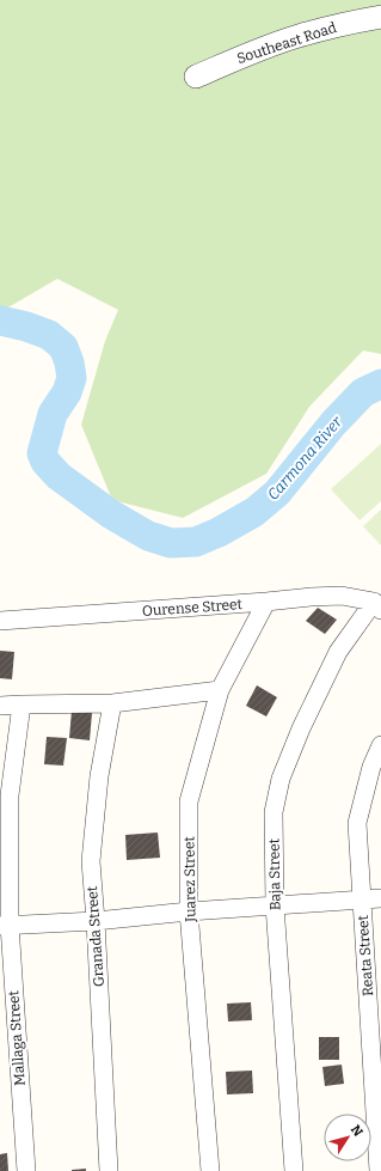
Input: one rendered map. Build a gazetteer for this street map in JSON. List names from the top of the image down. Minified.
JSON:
{"streets":{"street":["Southeast Road","Ourense Street","Baja Street","Juarez Street","Granada Street","Reata Street","Mallaga Street"]},"crossings":[["Ourense Street","Baja Street"],["Ourense Street","Juarez Street"]],"water":["Carmona River"],"north":"top right"}
